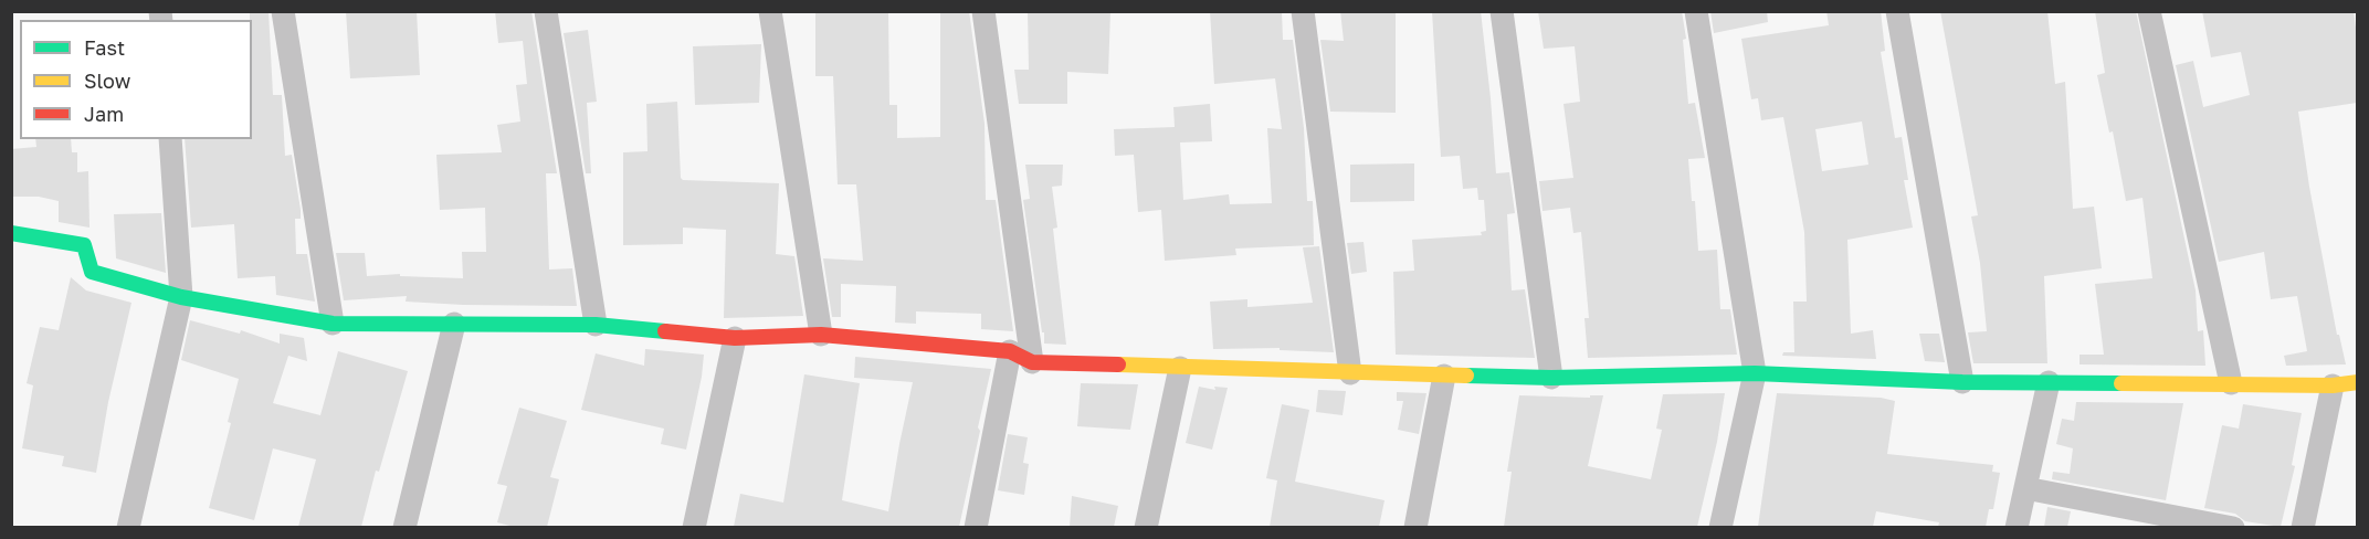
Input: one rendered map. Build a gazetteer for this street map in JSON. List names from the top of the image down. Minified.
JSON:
{"legend":["Fast","Slow","Jam"]}
